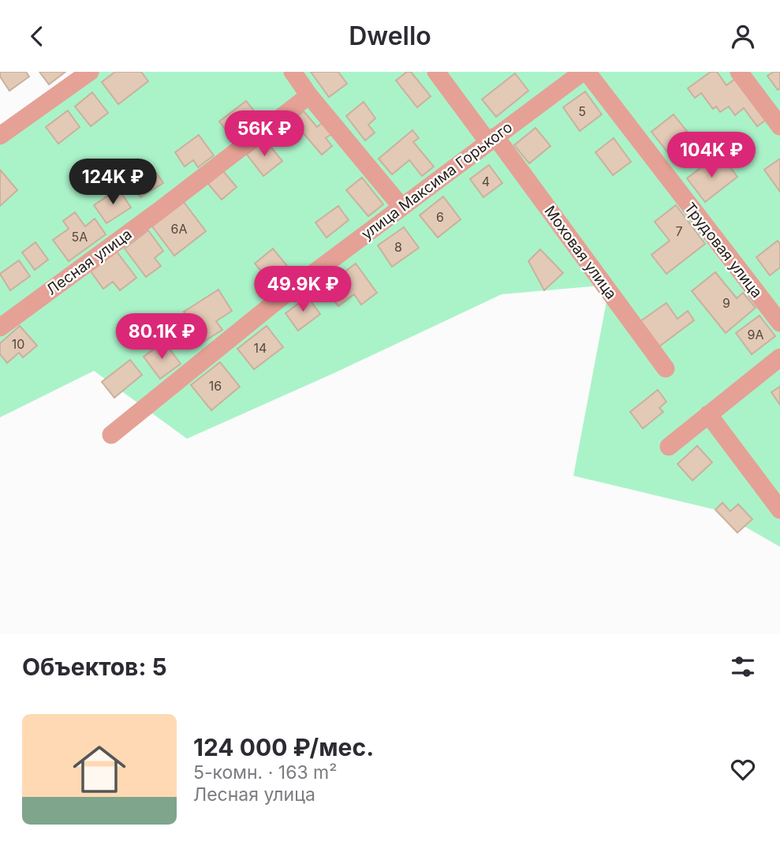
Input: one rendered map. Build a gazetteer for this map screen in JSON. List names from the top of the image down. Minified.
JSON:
{"streets":{"street":["улица Максима Горького","Трудовая улица","Моховая улица","Лесная улица"]},"crossings":[["улица Максима Горького","Трудовая улица"],["улица Максима Горького","Моховая улица"]],"house_numbers":["5","4","6","6А","7","5А","8","9","9А","10","14","16"],"page":{"header":"Dwello","price":["56K ₽","104K ₽","124K ₽","49.9K ₽","80.1K ₽"],"heading":"Объектов: 5","list":[{"name":"124 000 ₽/мес.","note":"5-комн. · 163 m² · Лесная улица"}]}}
